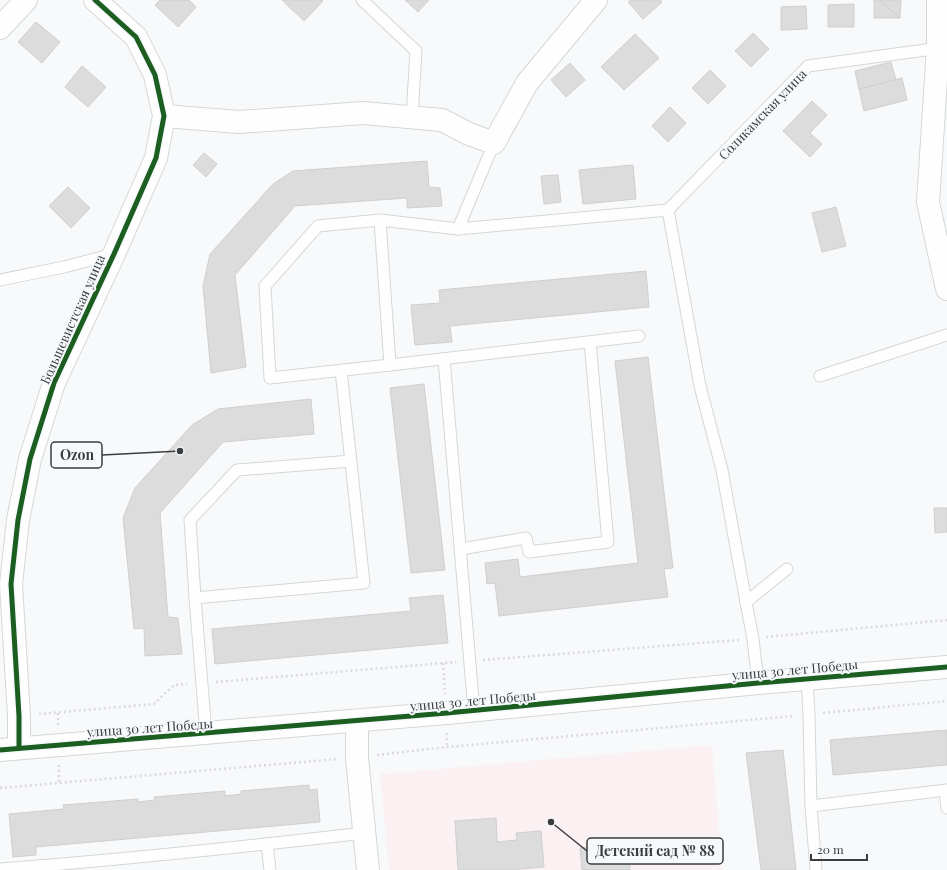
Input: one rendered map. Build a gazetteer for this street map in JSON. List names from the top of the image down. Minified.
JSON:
{"streets":{"street":["Большевистская улица","улица 30 лет Победы"],"lane":["Соликамская улица"]},"crossings":[["Большевистская улица","улица 30 лет Победы"]],"places":["Ozon","Детский сад № 88"],"scale_bar":"20 m"}
